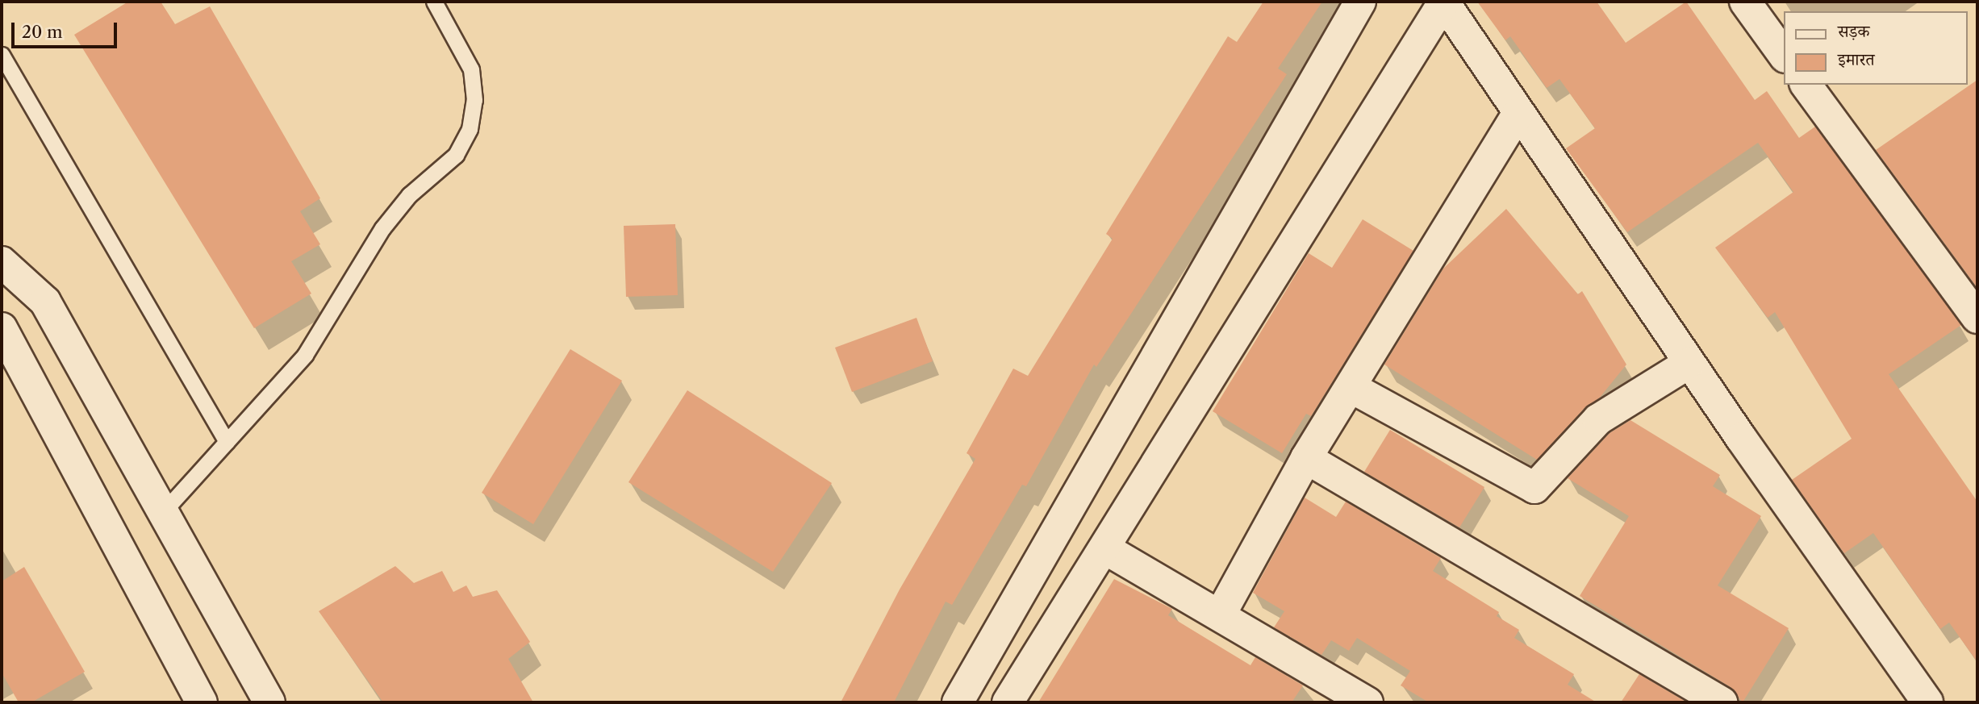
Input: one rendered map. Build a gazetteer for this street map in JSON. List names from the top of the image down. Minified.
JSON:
{"legend":["सड़क","इमारत"],"scale_bar":"20 m"}
